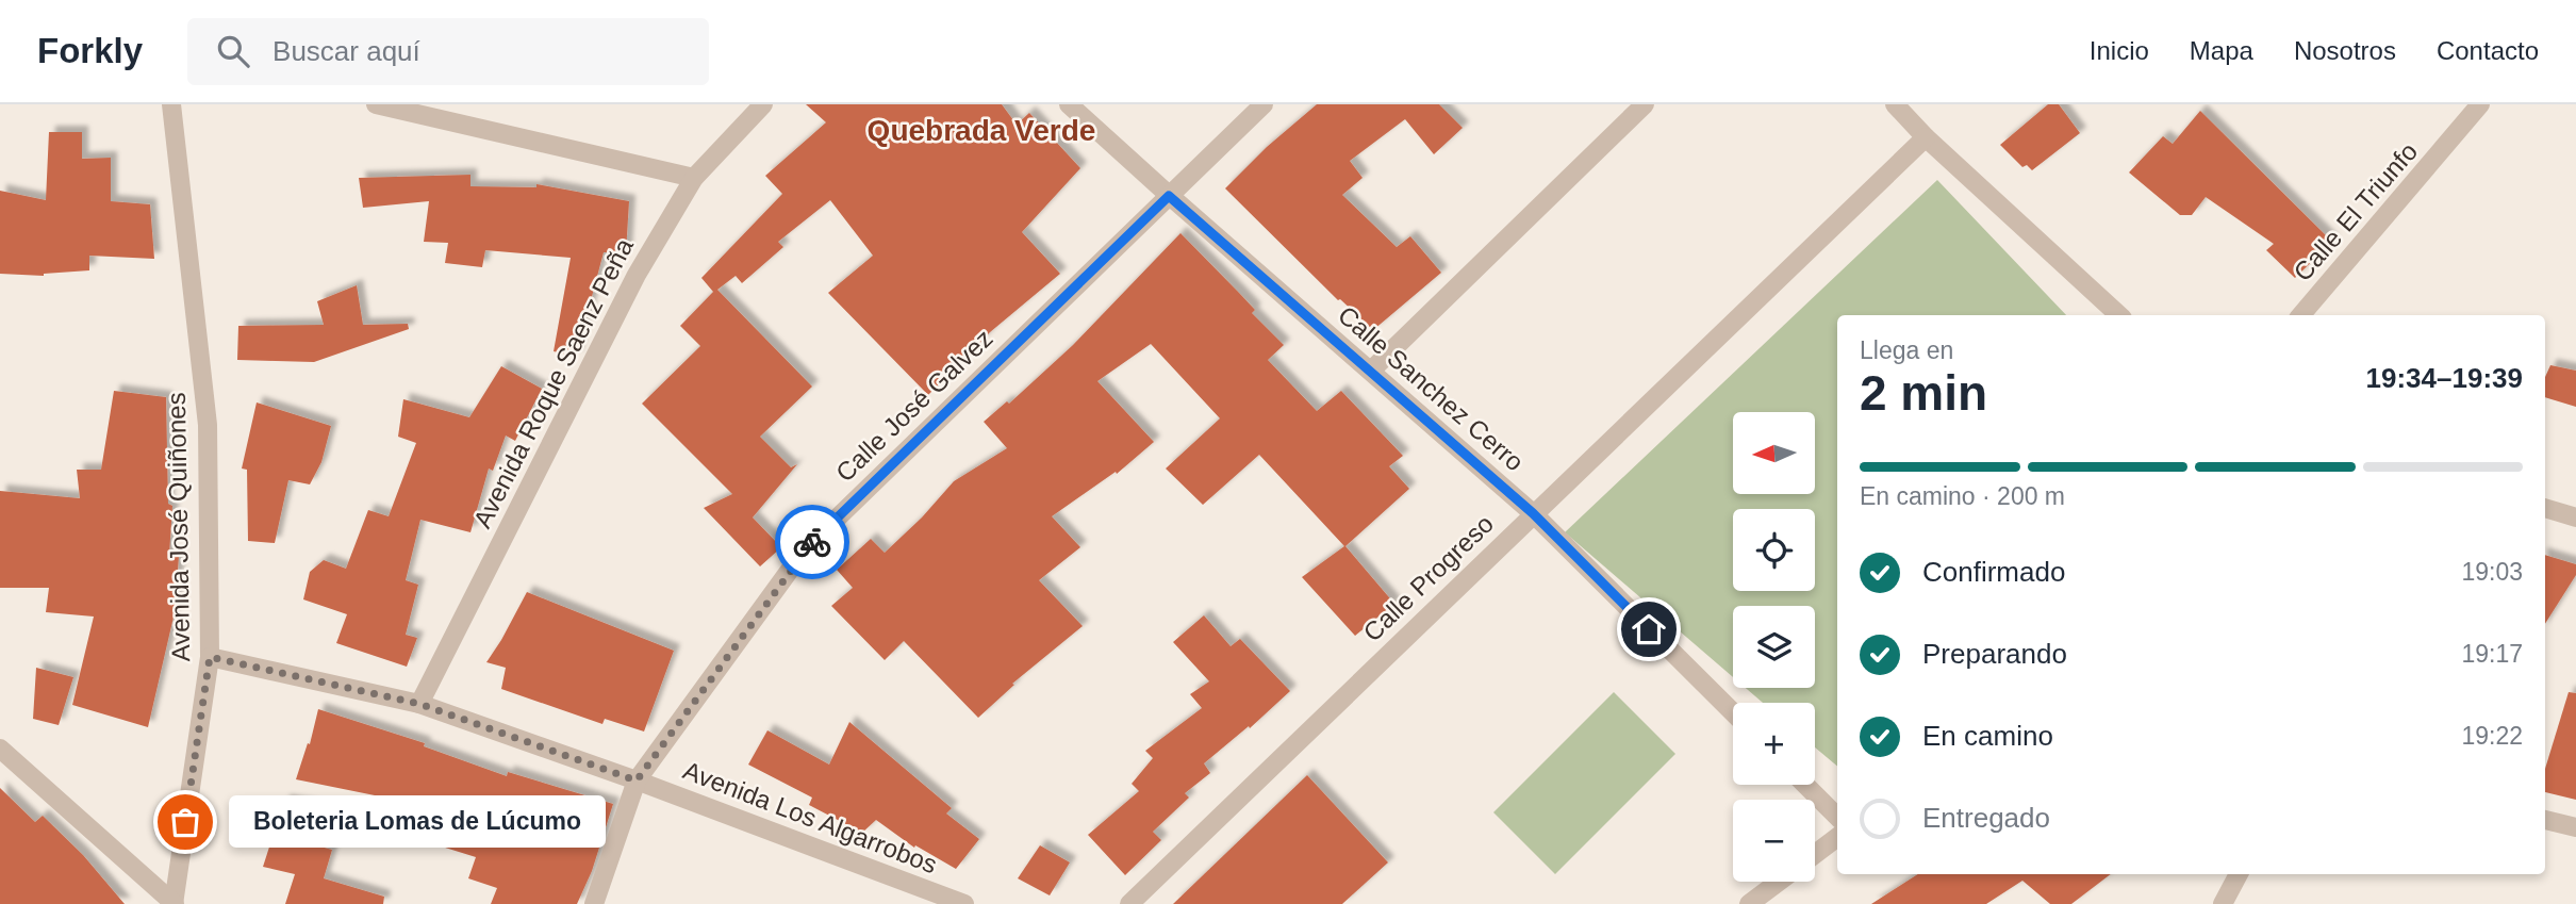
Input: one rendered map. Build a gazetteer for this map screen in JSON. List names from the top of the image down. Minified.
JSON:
{"streets":{"street":["Calle El Triunfo","Avenida Roque Saenz Peña","Calle Sanchez Cerro","Calle José Galvez","Avenida José Quiñones","Calle Progreso","Avenida Los Algarrobos"]},"crossings":[["Avenida Roque Saenz Peña","Avenida Los Algarrobos"],["Calle Sanchez Cerro","Calle José Galvez"],["Calle Sanchez Cerro","Calle Progreso"],["Calle José Galvez","Avenida Los Algarrobos"],["Avenida José Quiñones","Avenida Los Algarrobos"]],"districts":["Quebrada Verde"],"places":["Boleteria Lomas de Lúcumo"],"north":"left","page":{"header":"Forkly","search":"Buscar aquí","nav":["Inicio","Mapa","Nosotros","Contacto"],"heading":["2 min","Llega en","19:34–19:39"],"map_buttons":["+","−"],"bar":"En camino · 200 m","list":[["Confirmado","19:03"],["Preparando","19:17"],["En camino","19:22"],"Entregado"],"bubble":"Boleteria Lomas de Lúcumo"}}
